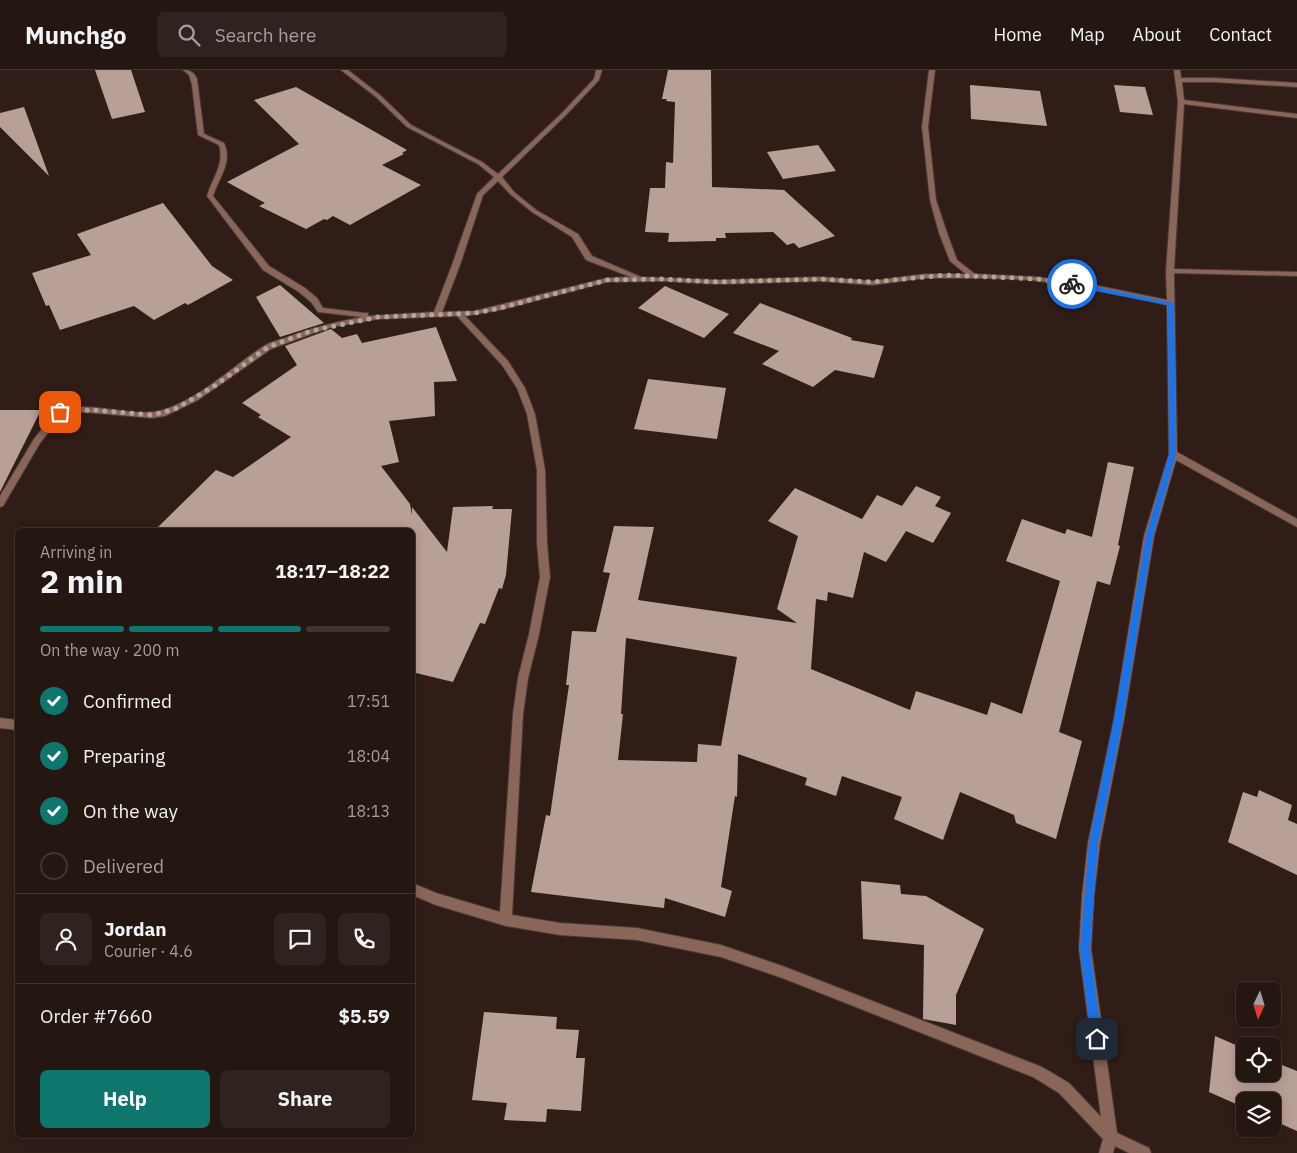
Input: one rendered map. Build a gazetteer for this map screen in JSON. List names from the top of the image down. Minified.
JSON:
{"north":"bottom","page":{"header":"Munchgo","search":"Search here","nav":["Home","Map","About","Contact"],"heading":["2 min","Arriving in","18:17–18:22"],"panel":["Jordan","Courier · 4.6","Order #7660","$5.59"],"bar":"On the way · 200 m","list":[["Confirmed","17:51"],["Preparing","18:04"],["On the way","18:13"],"Delivered"],"buttons":["Help","Share"]}}
